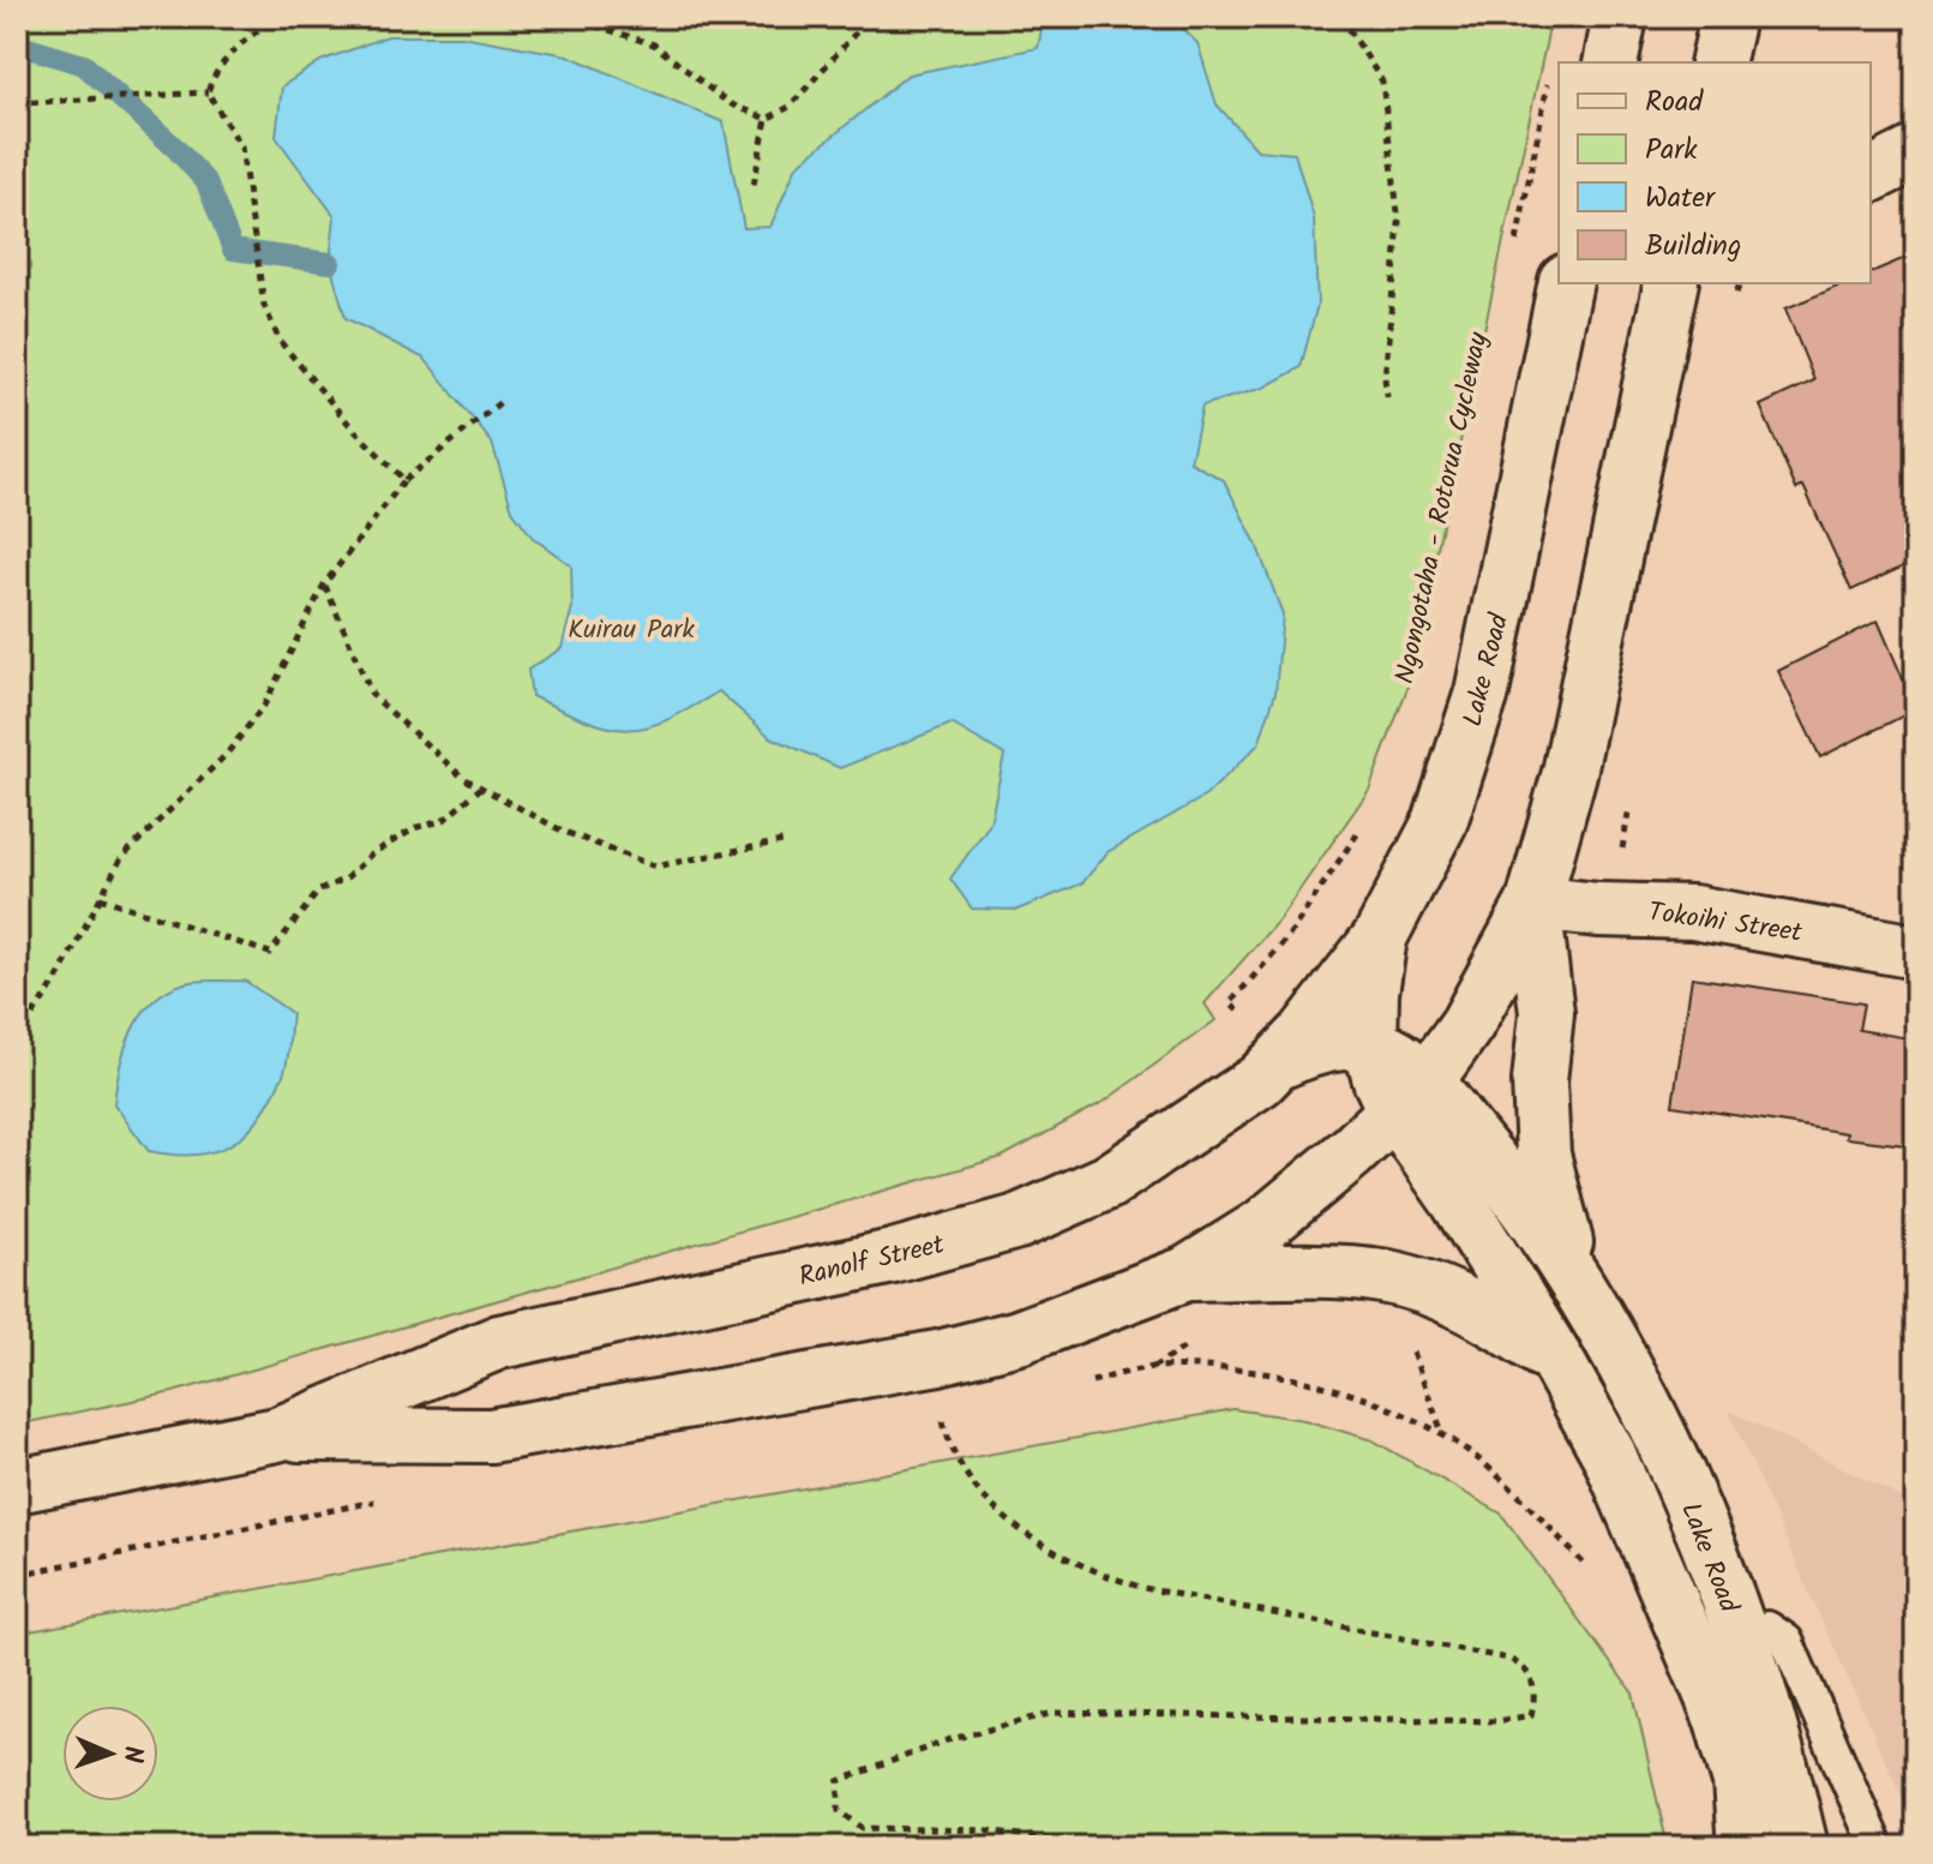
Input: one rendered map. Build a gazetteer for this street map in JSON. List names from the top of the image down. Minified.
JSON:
{"streets":{"main road":["Lake Road","Tokoihi Street","Ranolf Street"]},"crossings":[["Lake Road","Tokoihi Street"],["Lake Road","Ranolf Street"]],"parks":["Kuirau Park"],"legend":["Road","Park","Water","Building"],"north":"right"}
